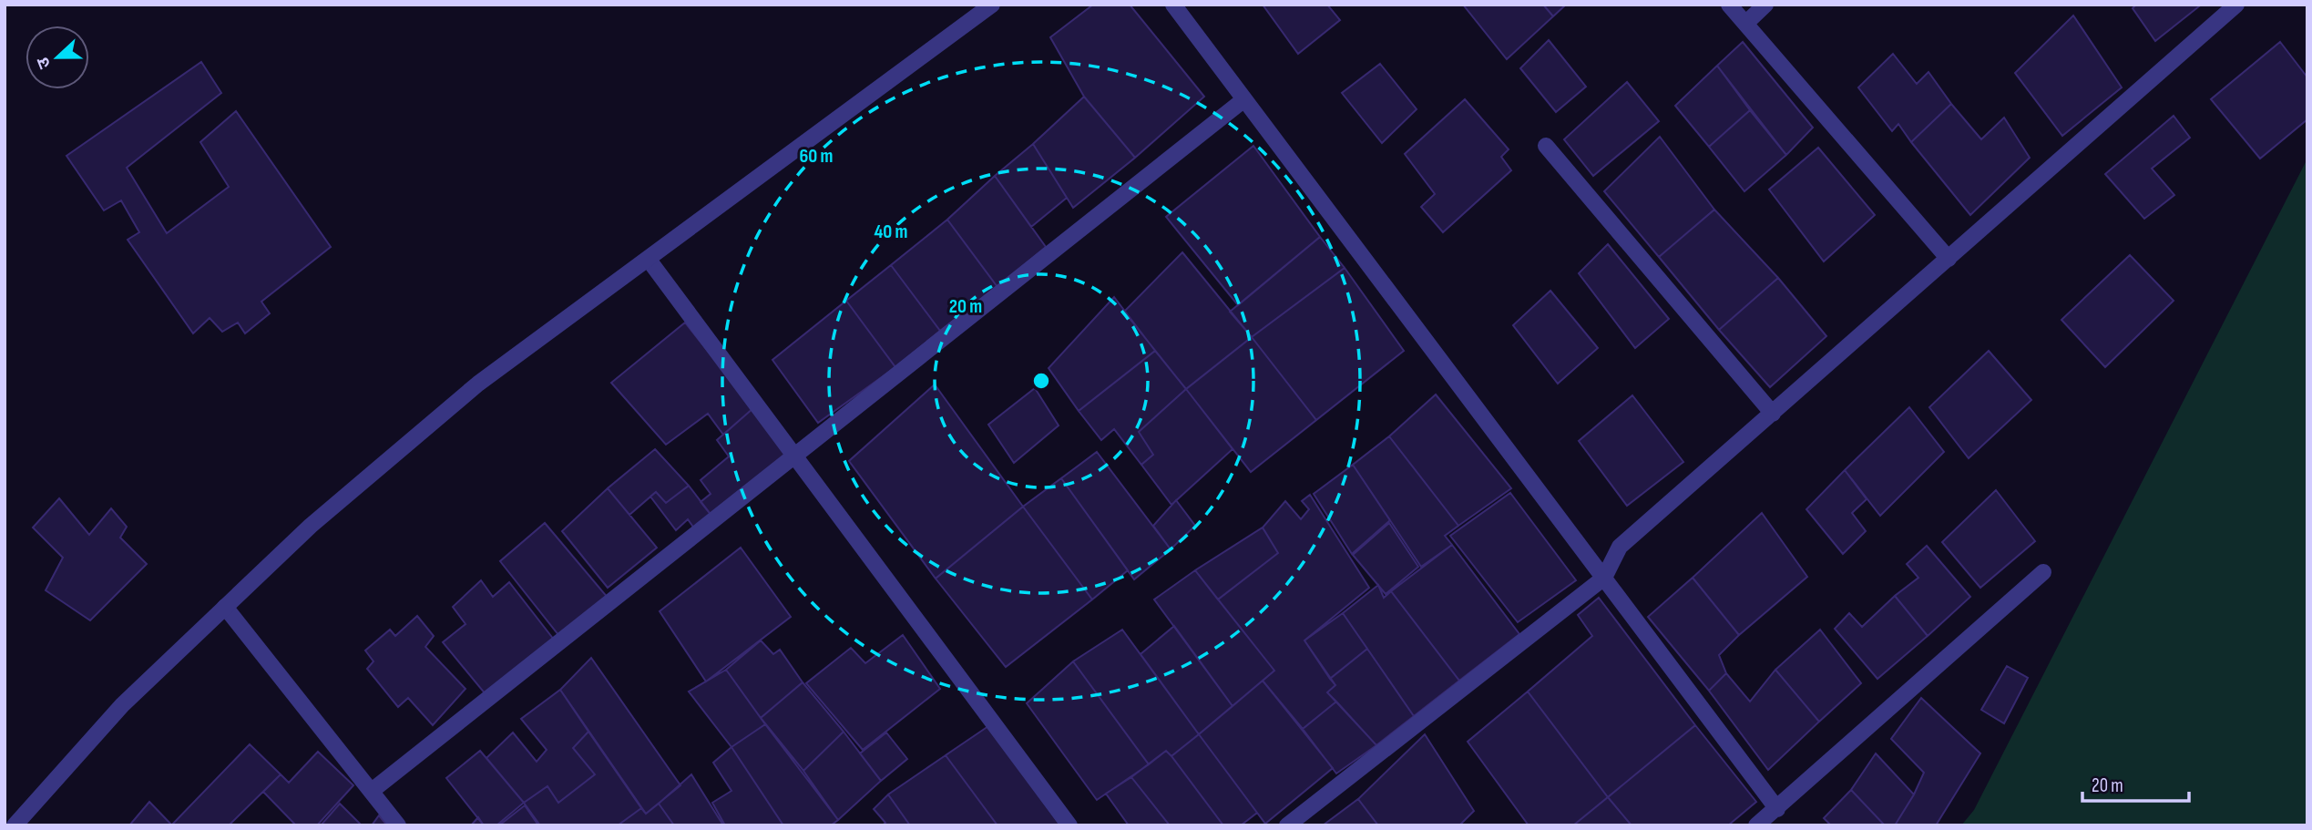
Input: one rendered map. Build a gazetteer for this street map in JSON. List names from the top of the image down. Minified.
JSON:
{"scale_bar":"20 m","north":"left","rings":["60 m","40 m","20 m"]}
